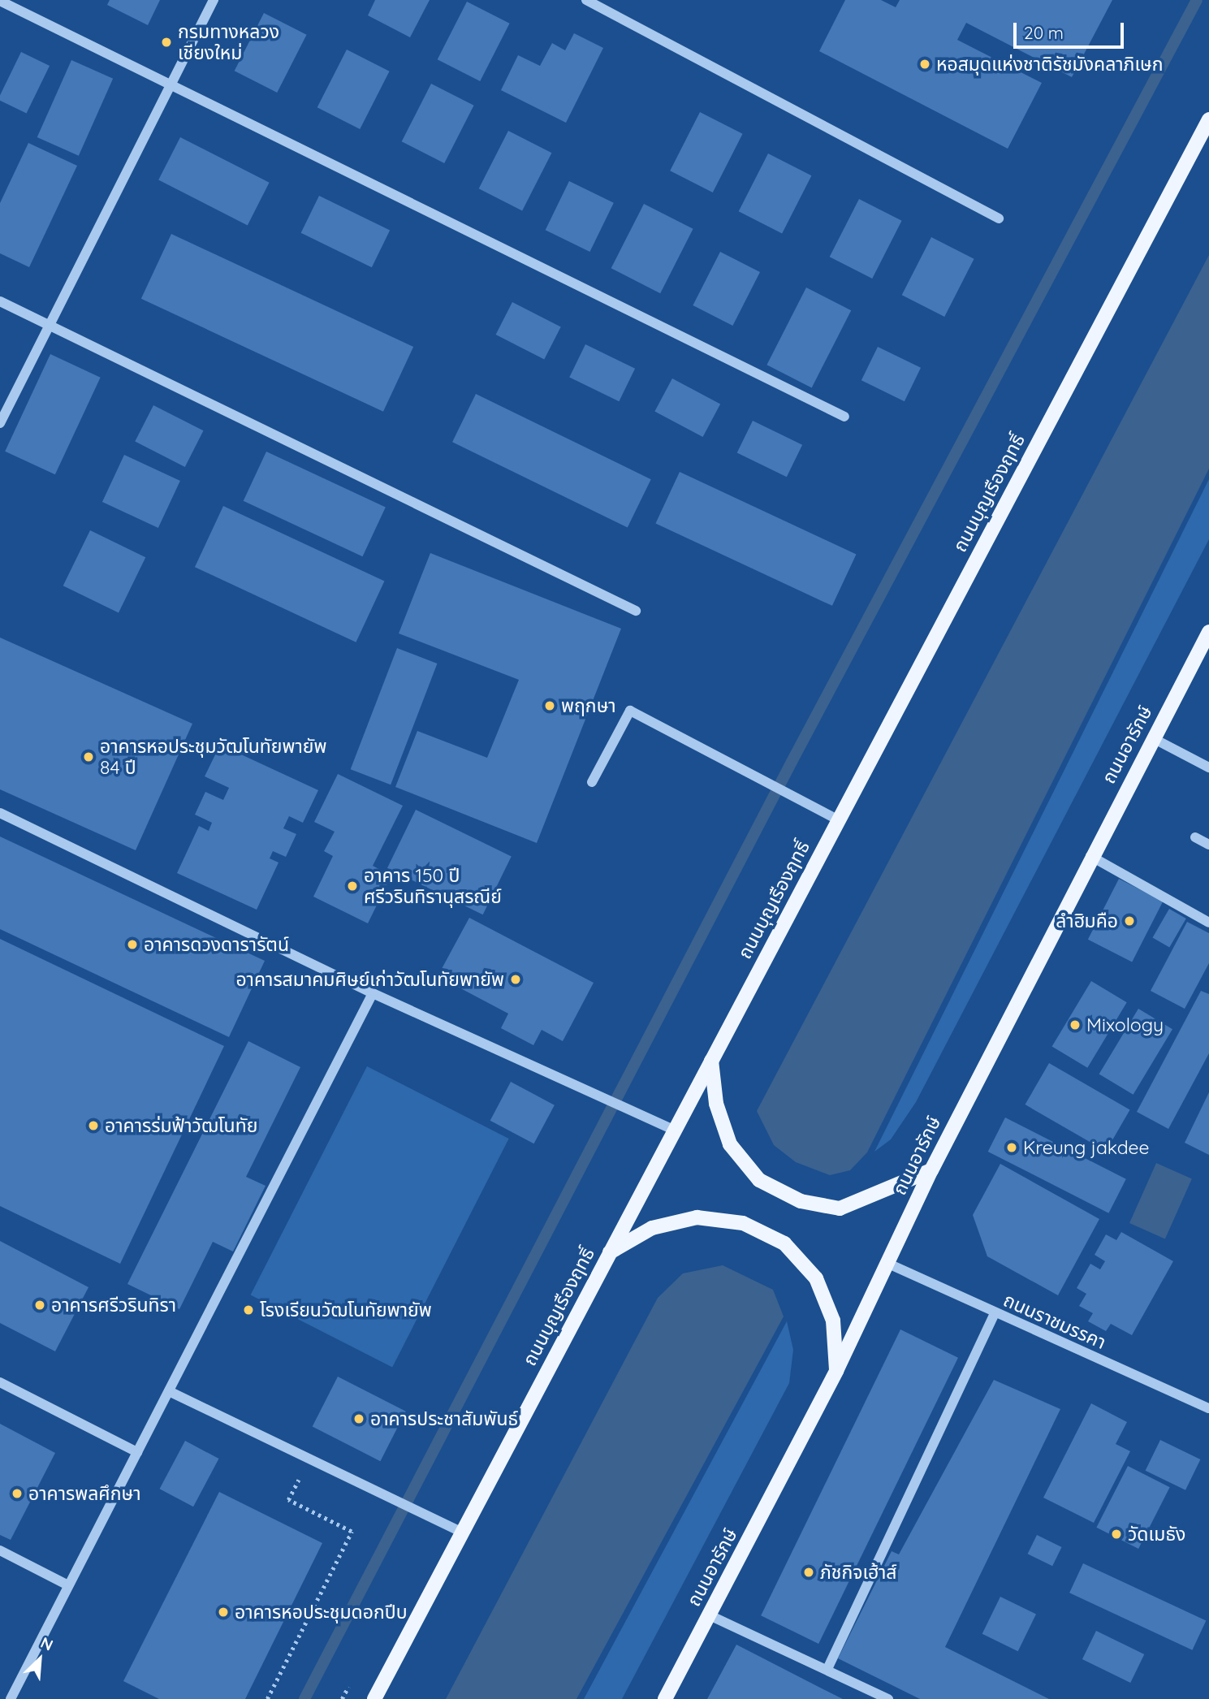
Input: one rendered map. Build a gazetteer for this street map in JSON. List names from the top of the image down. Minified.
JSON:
{"streets":{"main road":["ถนนบุญเรืองฤทธิ์","ถนนอารักษ์"],"street":["ถนนราชมรรคา"]},"crossings":[["ถนนอารักษ์","ถนนราชมรรคา"]],"places":["กรมทางหลวง เชียงใหม่","หอสมุดแห่งชาติรัชมังคลาภิเษก","พฤกษา","อาคารหอประชุมวัฒโนทัยพายัพ 84 ปี","อาคาร 150 ปี ศรีวรินทิรานุสรณีย์","ลำฮิมคือ","อาคารดวงดารารัตน์","อาคารสมาคมศิษย์เก่าวัฒโนทัยพายัพ","Mixology","อาคารร่มฟ้าวัฒโนทัย","Kreung jakdee","อาคารศรีวรินทิรา","โรงเรียนวัฒโนทัยพายัพ","อาคารประชาสัมพันธ์","อาคารพลศึกษา","วัดเมธัง","ภัชกิจเฮ้าส์","อาคารหอประชุมดอกปีบ"],"scale_bar":"20 m","north":"top right"}
